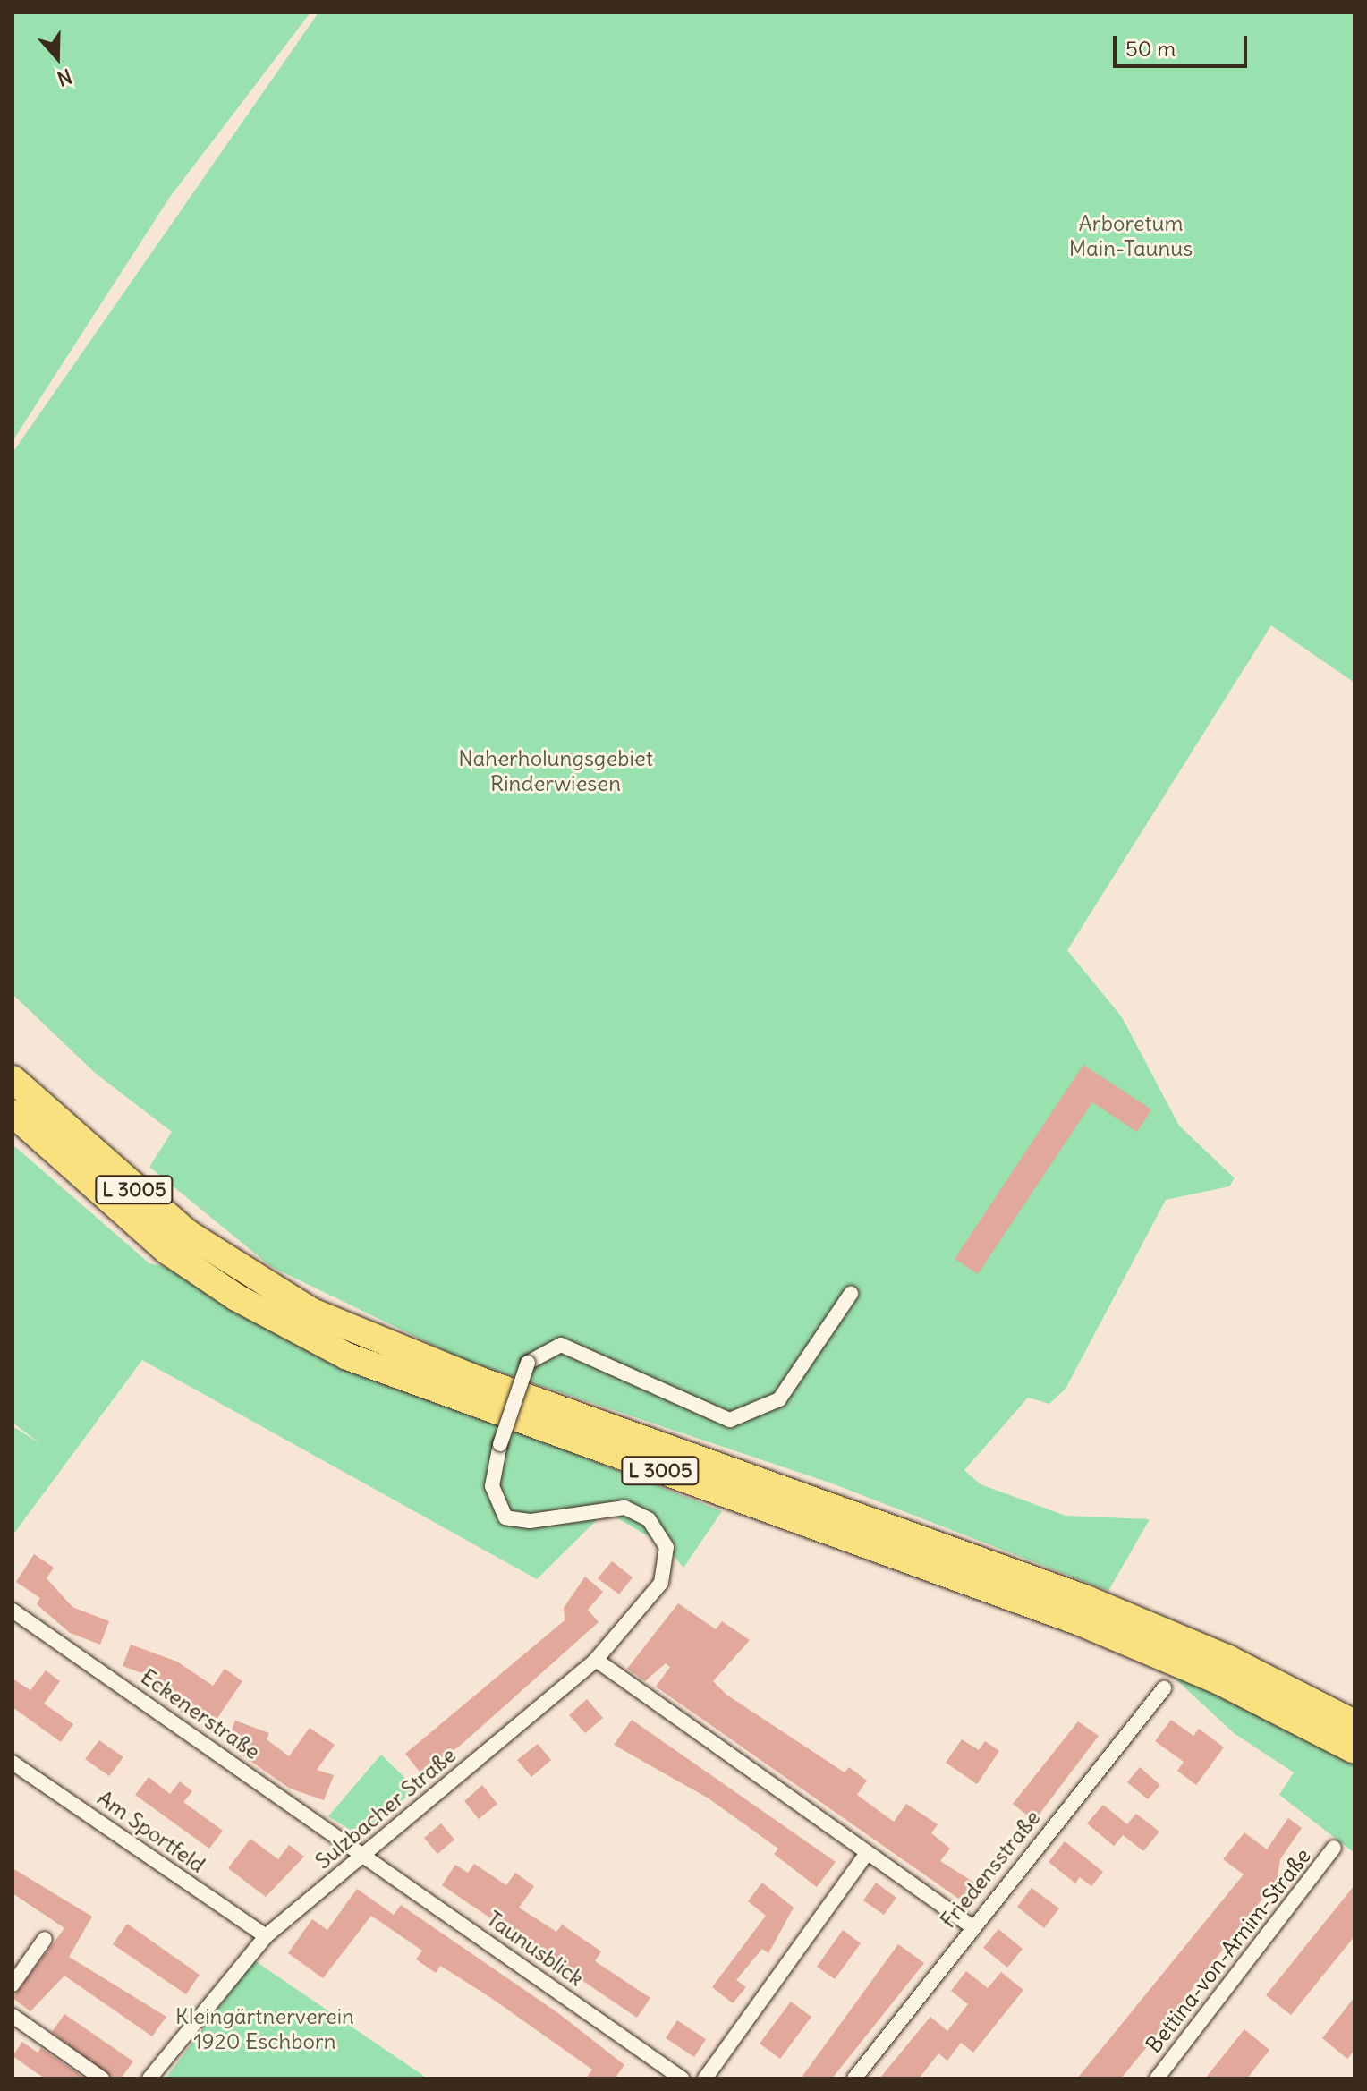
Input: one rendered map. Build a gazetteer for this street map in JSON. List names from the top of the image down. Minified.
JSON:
{"streets":{"highway":["L 3005"],"street":["Eckenerstraße","Sulzbacher Straße","Am Sportfeld","Friedensstraße","Taunusblick","Bettina-von-Arnim-Straße"]},"crossings":[["Eckenerstraße","Sulzbacher Straße"],["Eckenerstraße","Taunusblick"],["Sulzbacher Straße","Am Sportfeld"],["Sulzbacher Straße","Taunusblick"]],"parks":["Arboretum Main-Taunus","Naherholungsgebiet Rinderwiesen","Kleingärtnerverein 1920 Eschborn"],"scale_bar":"50 m","north":"bottom"}
